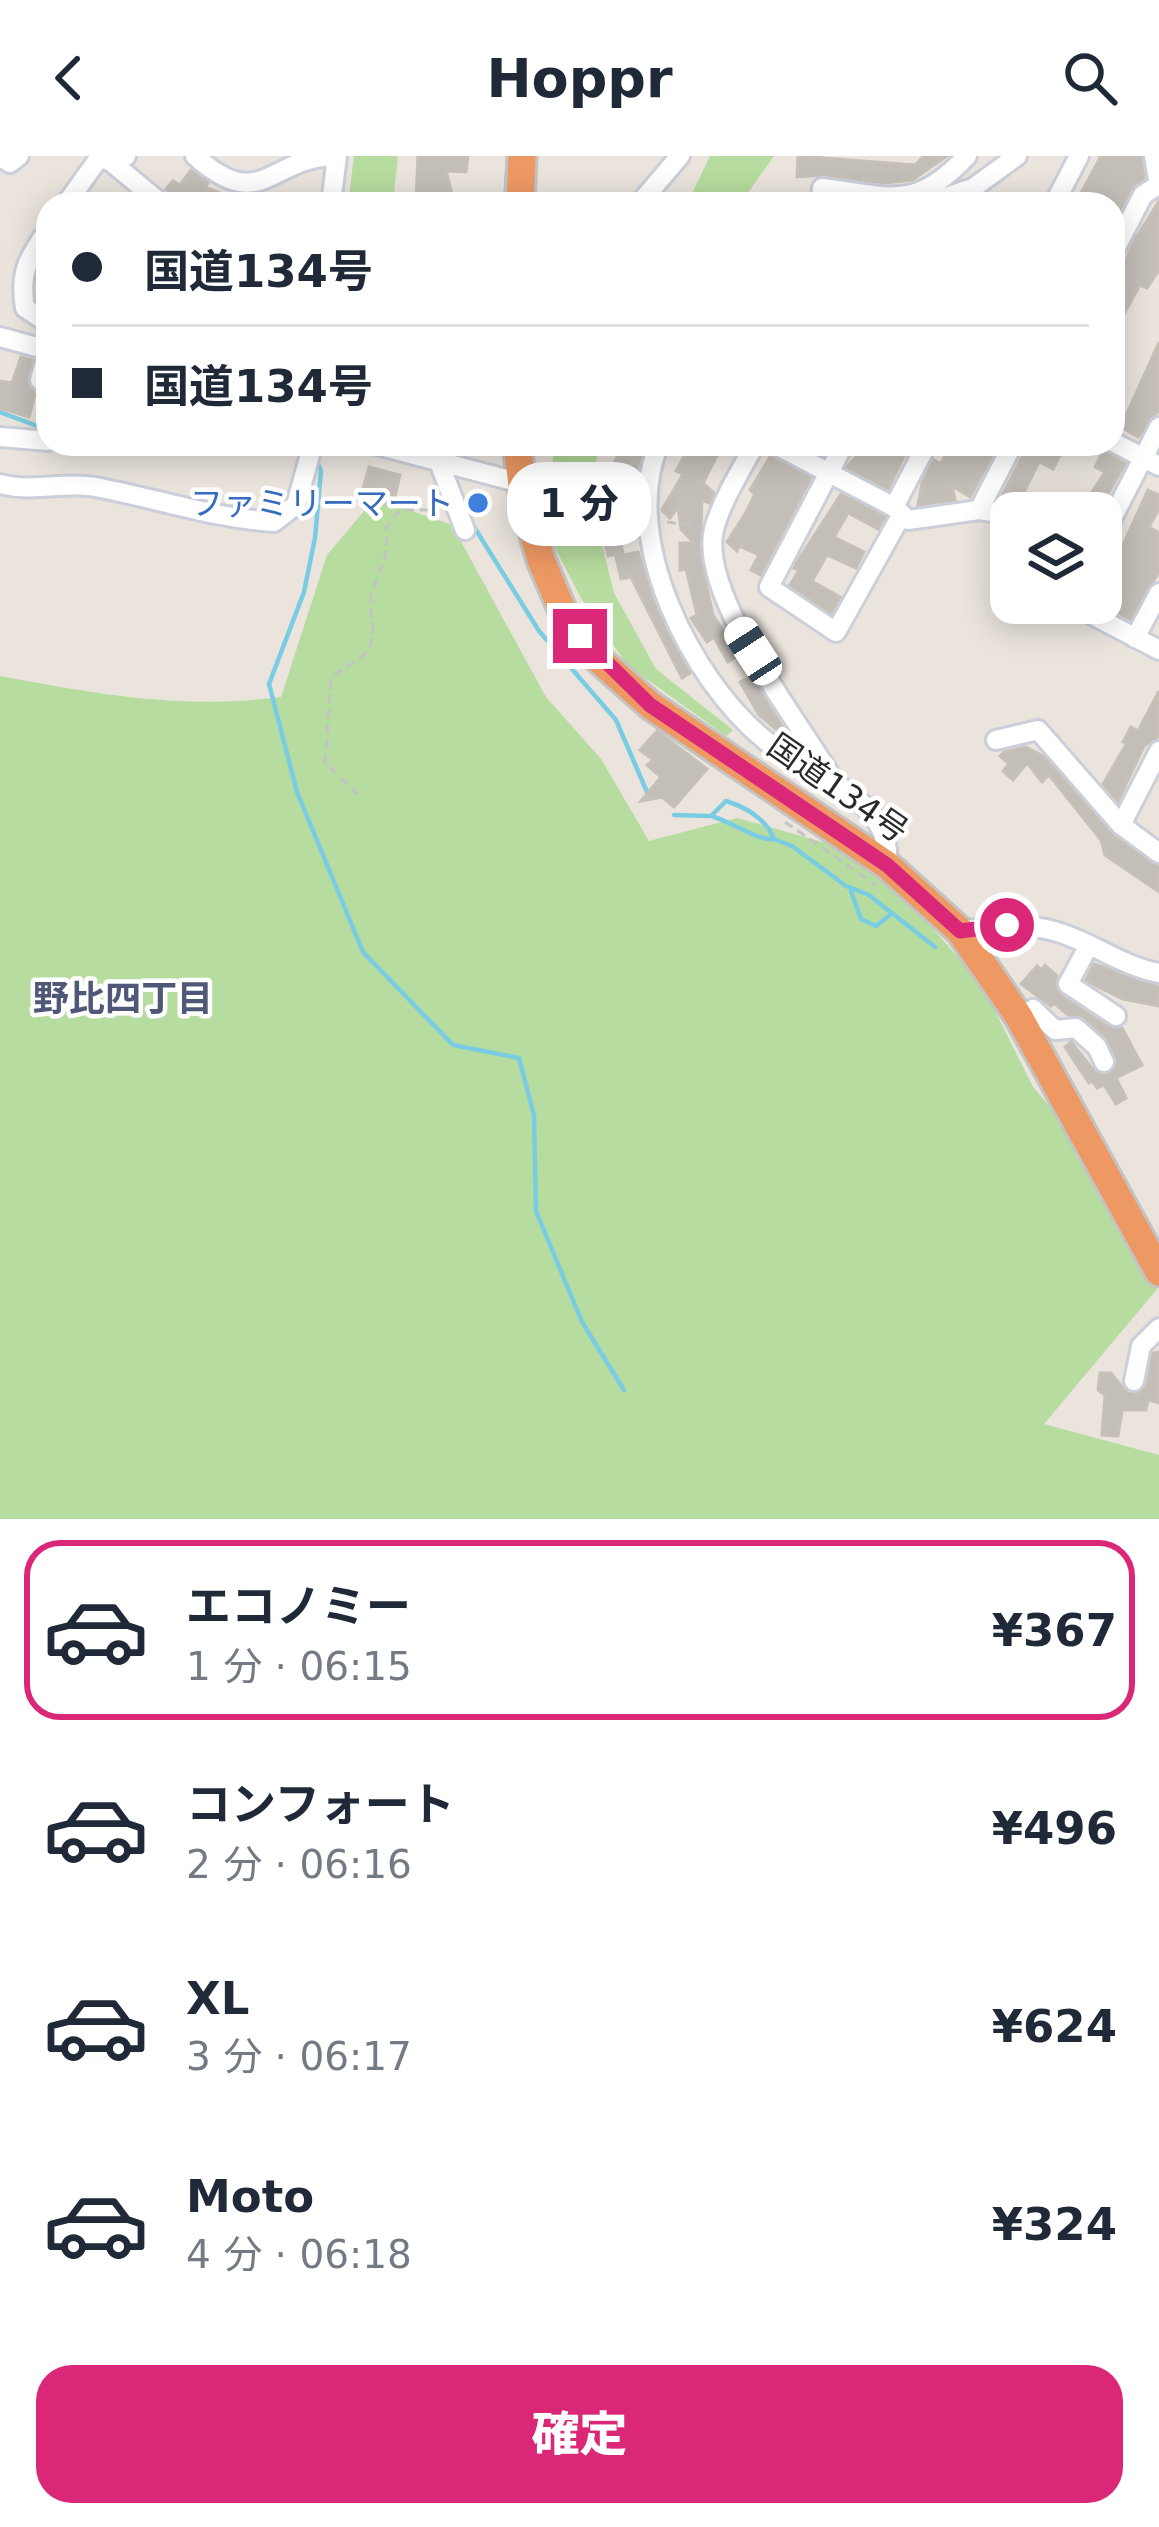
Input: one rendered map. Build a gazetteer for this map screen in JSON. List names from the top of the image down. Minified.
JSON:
{"streets":{"highway":["国道134号"]},"districts":["野比四丁目"],"places":["ファミリーマート"],"page":{"header":"Hoppr","banner":["国道134号","国道134号"],"bubble":"1 分","list":[{"name":"エコノミー","note":"1 分 · 06:15","value":"¥367"},{"name":"コンフォート","note":"2 分 · 06:16","value":"¥496"},{"name":"XL","note":"3 分 · 06:17","value":"¥624"},{"name":"Moto","note":"4 分 · 06:18","value":"¥324"}],"buttons":"確定"}}
